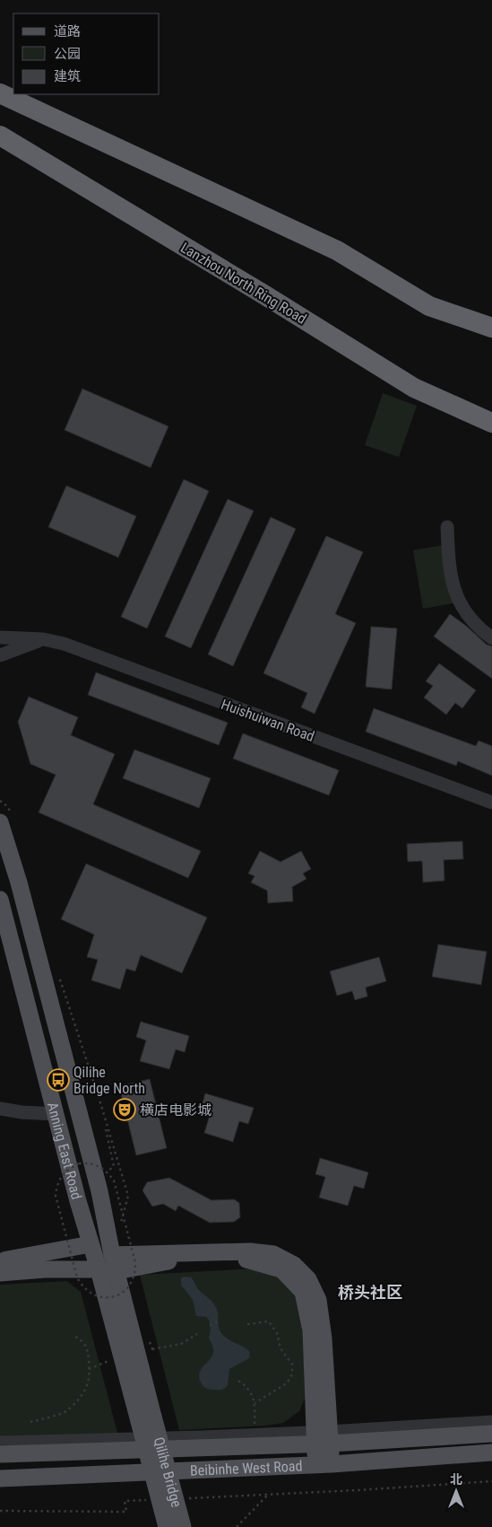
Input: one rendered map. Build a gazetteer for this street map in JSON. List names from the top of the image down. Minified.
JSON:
{"streets":{"highway":["Lanzhou North Ring Road"],"main road":["Anning East Road","Beibinhe West Road","Qilihe Bridge"],"street":["Huishuiwan Road"]},"crossings":[["Anning East Road","Qilihe Bridge"]],"districts":["桥头社区"],"places":{"bus stop":["Qilihe Bridge North"],"theatre":["横店电影城"]},"legend":["道路","公园","建筑"],"north":"top"}
